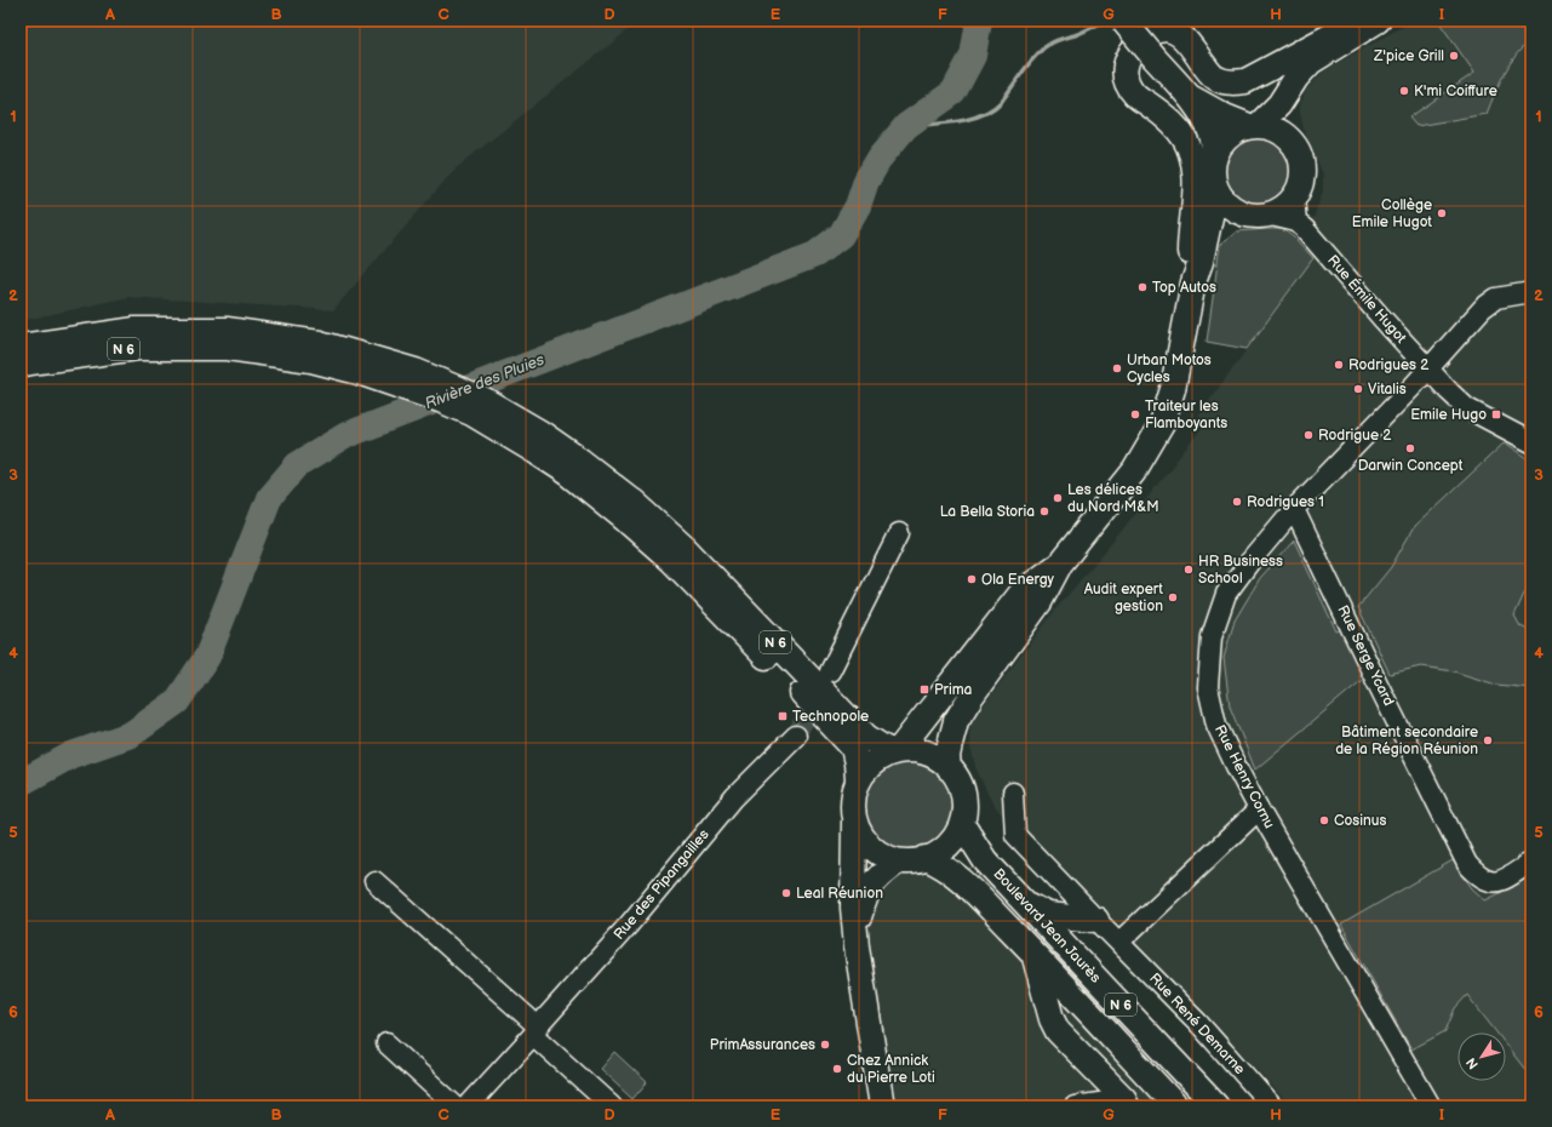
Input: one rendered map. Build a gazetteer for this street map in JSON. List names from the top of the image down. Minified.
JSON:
{"streets":{"main road":["N 6","Boulevard Jean Jaurès"],"street":["Rue Émile Hugot","Rue Serge Ycard","Rue Henry Cornu","Rue des Pipangailles","Rue René Demarne"]},"crossings":[["Rue Émile Hugot","Rue Henry Cornu"],["N 6","Boulevard Jean Jaurès"],["Rue Serge Ycard","Rue Henry Cornu"]],"water":["Rivière des Pluies"],"places":{"other":["Z'pice Grill","K'mi Coiffure","Collège Emile Hugot","Top Autos","Rodrigues 2","Urban Motos Cycles","Vitalis","Traiteur les Flamboyants","Rodrigue 2","Darwin Concept","Les délices du Nord M&M","Rodrigues 1","La Bella Storia","HR Business School","Ola Energy","Audit expert gestion","Bâtiment secondaire de la Région Réunion","Cosinus","Leal Réunion","PrimAssurances","Chez Annick du Pierre Loti"],"transit":["Emile Hugo","Prima","Technopole"]},"north":"bottom left","grid":{"columns":["A","B","C","D","E","F","G","H","I"],"rows":["1","2","3","4","5","6"]}}
